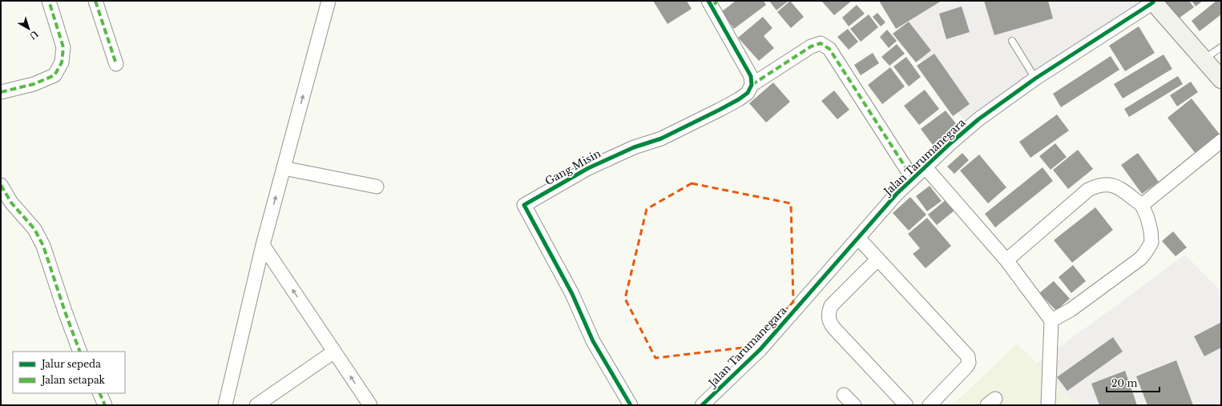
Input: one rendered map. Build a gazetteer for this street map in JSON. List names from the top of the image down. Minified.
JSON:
{"streets":{"street":["Jalan Tarumanegara","Gang Misin"]},"legend":["Jalur sepeda","Jalan setapak"],"scale_bar":"20 m","north":"bottom right"}
